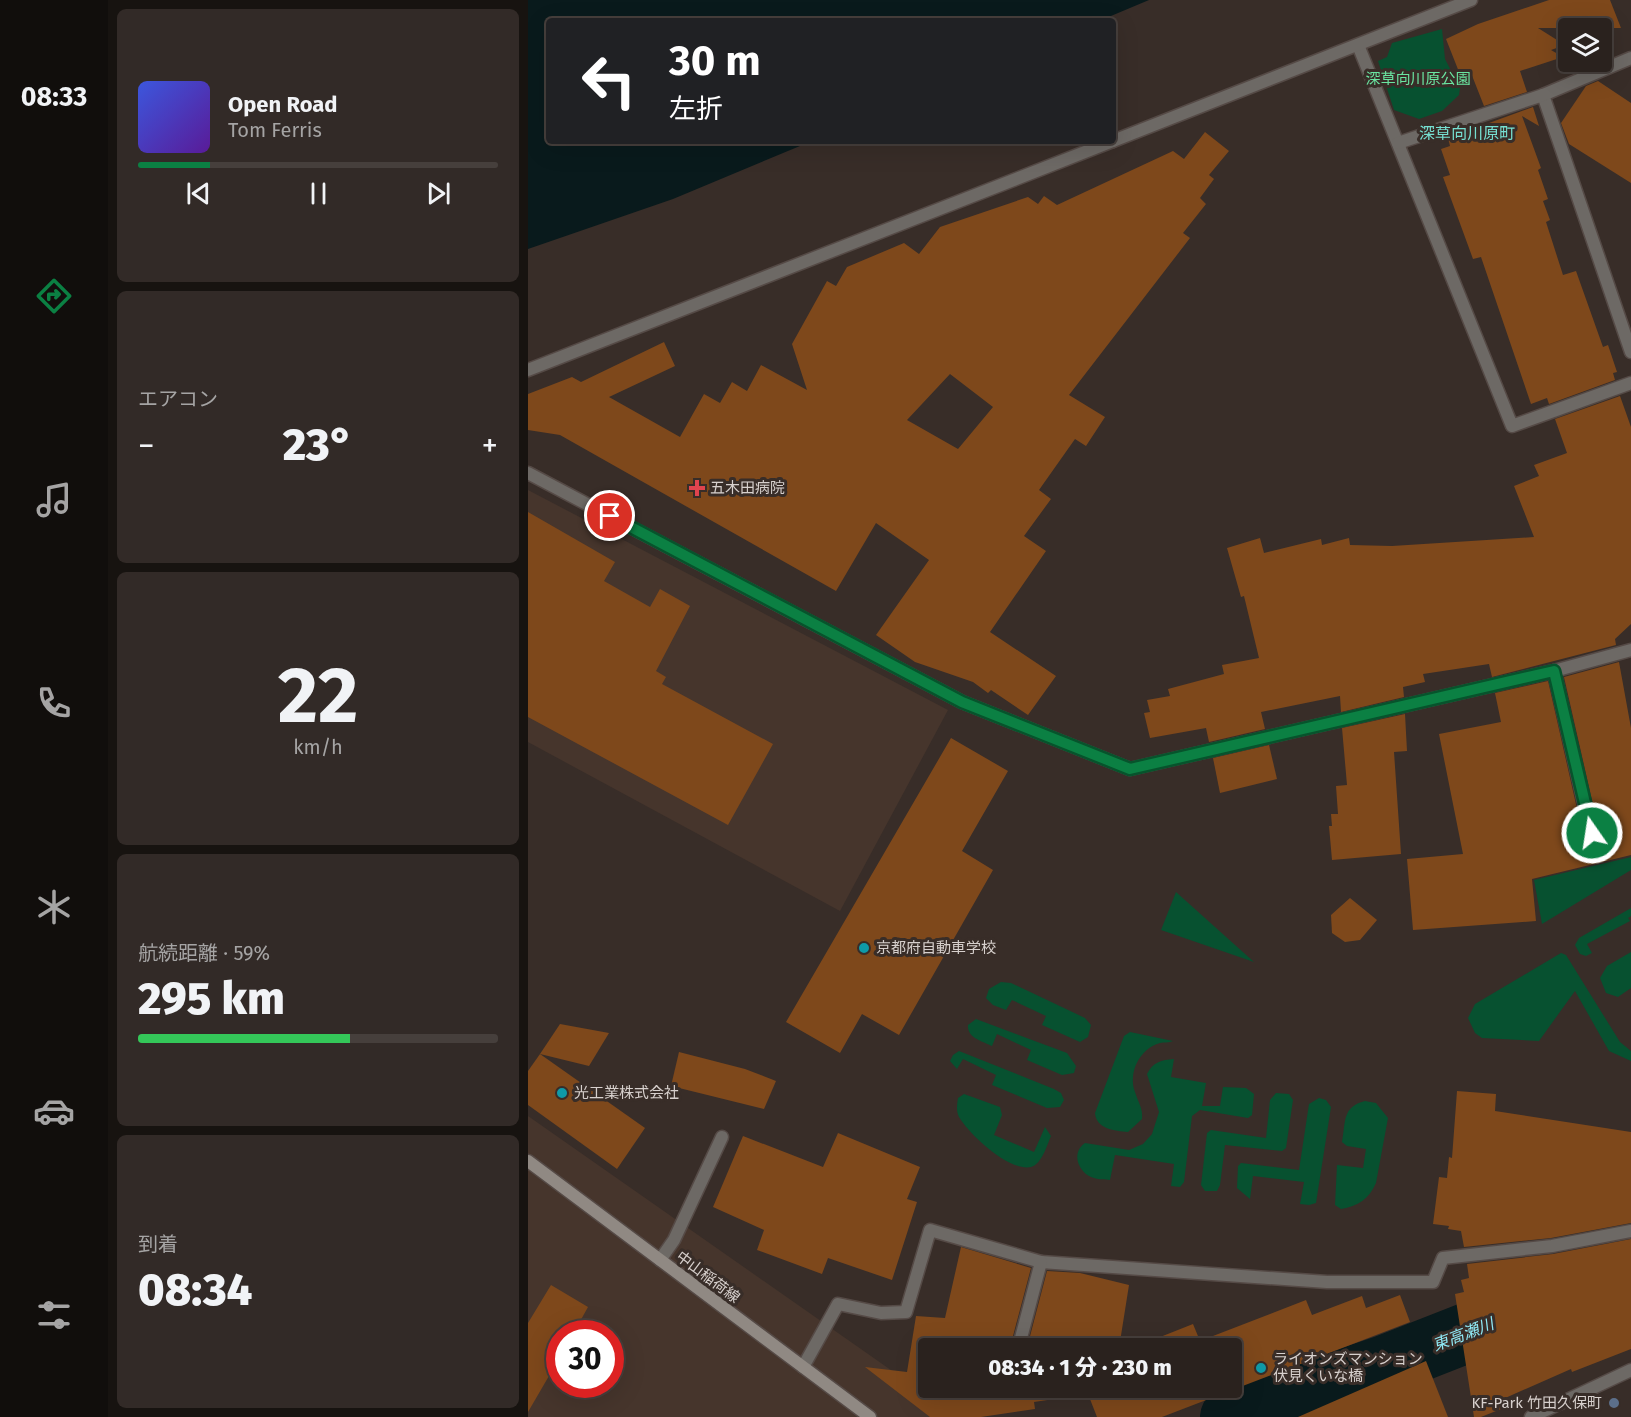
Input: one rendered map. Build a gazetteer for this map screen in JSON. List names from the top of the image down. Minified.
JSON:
{"streets":{"main road":["中山稲荷線"]},"districts":["深草向川原町"],"water":["東高瀬川"],"parks":["深草向川原公園"],"places":{"health":["五木田病院"],"other":["京都府自動車学校","光工業株式会社","ライオンズマンション 伏見くいな橋","KF-Park 竹田久保町"]},"page":{"tabs":"08:33","turn":["30 m","左折"],"song":["Open Road","Tom Ferris"],"tile":["エアコン",["22","km/h"],["航続距離 · 59%","295 km"],["到着","08:34"]],"heat":["−","23°","+"],"limit":"30","trip":"08:34 · 1 分 · 230 m"}}
